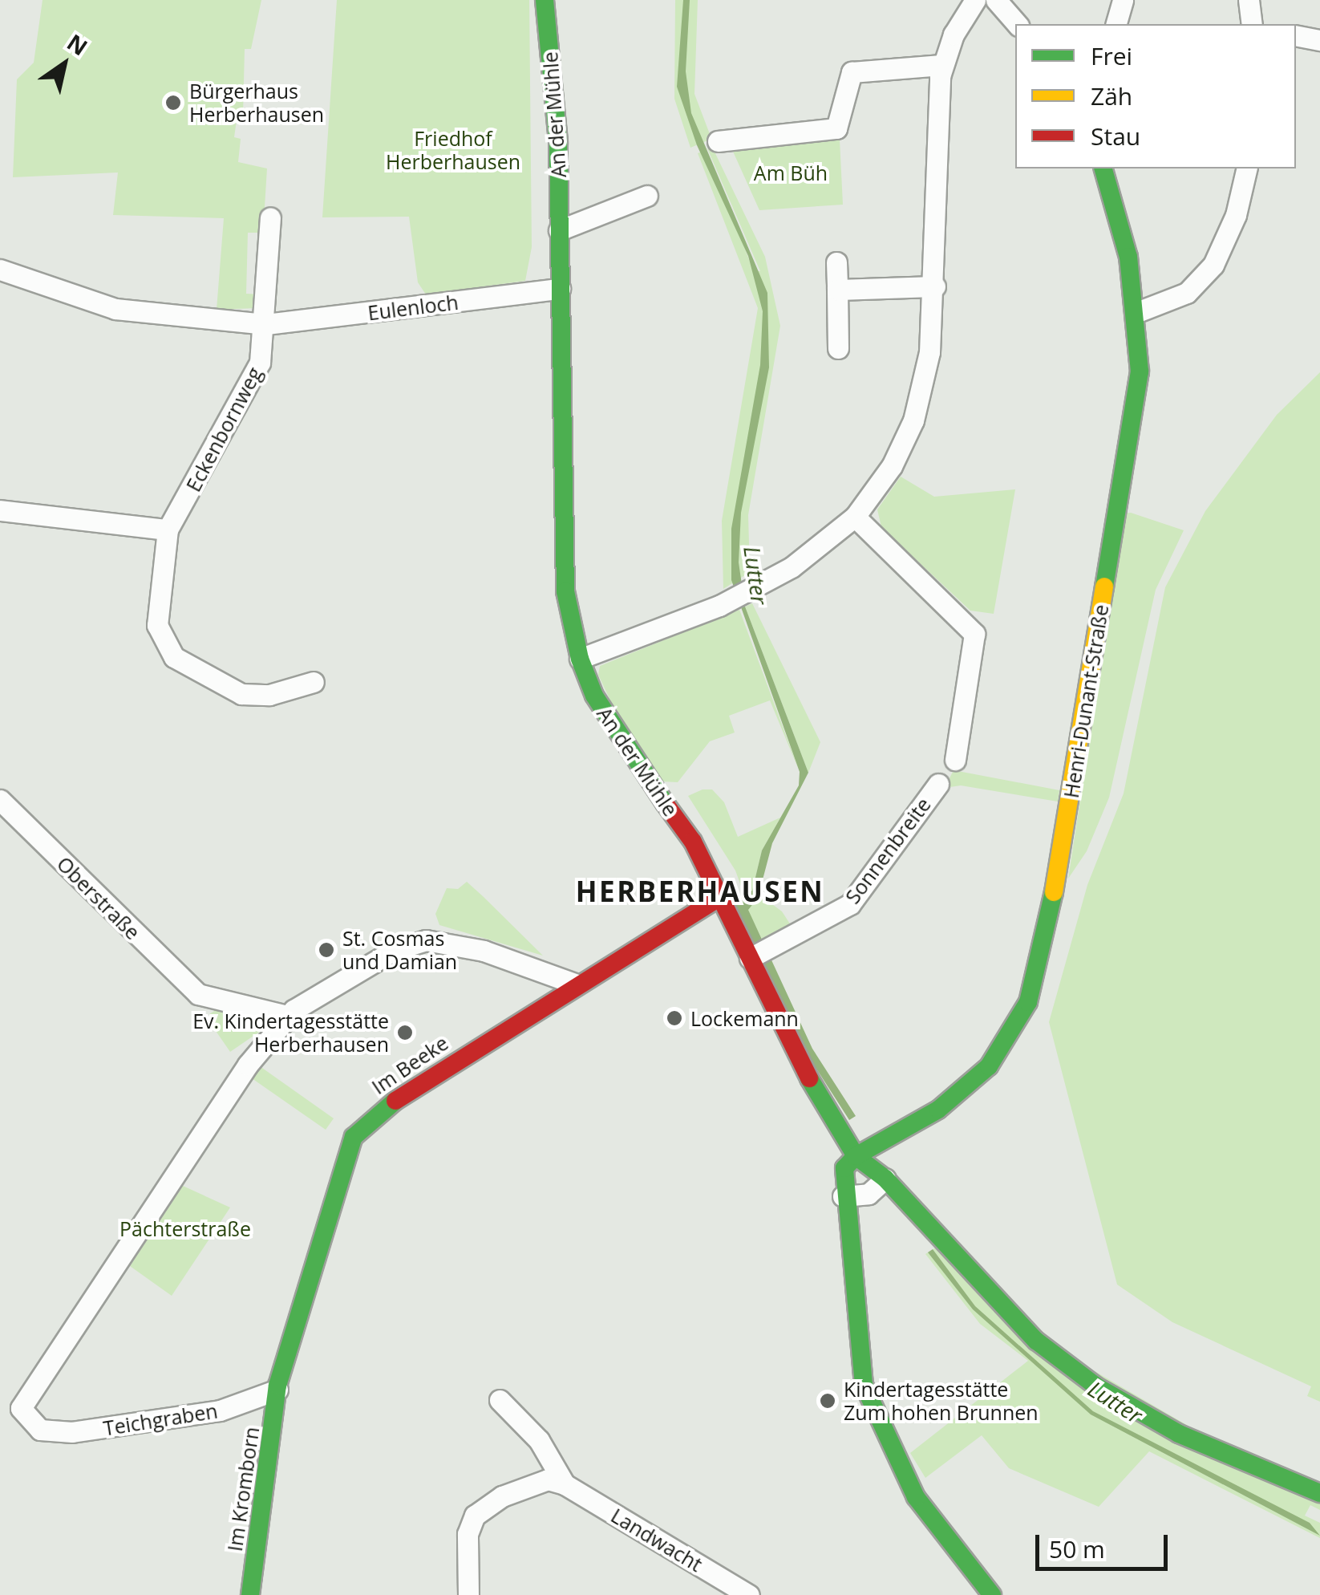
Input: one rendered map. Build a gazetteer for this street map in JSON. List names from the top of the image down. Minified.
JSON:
{"streets":{"street":["An der Mühle","Eulenloch","Eckenbornweg","Henri-Dunant-Straße","Sonnenbreite","Oberstraße","Im Beeke","Teichgraben","Im Kromborn","Landwacht"]},"crossings":[["An der Mühle","Eulenloch"],["An der Mühle","Henri-Dunant-Straße"],["An der Mühle","Sonnenbreite"],["An der Mühle","Im Beeke"],["Eulenloch","Eckenbornweg"],["Oberstraße","Teichgraben"],["Im Beeke","Teichgraben"],["Im Beeke","Im Kromborn"],["Teichgraben","Im Kromborn"]],"districts":["HERBERHAUSEN"],"water":["Lutter"],"parks":["Friedhof Herberhausen","Am Büh","Pächterstraße"],"places":["Bürgerhaus Herberhausen","St. Cosmas und Damian","Lockemann","Ev. Kindertagesstätte Herberhausen","Kindertagesstätte Zum hohen Brunnen"],"legend":["Frei","Zäh","Stau"],"scale_bar":"50 m","north":"top right"}
